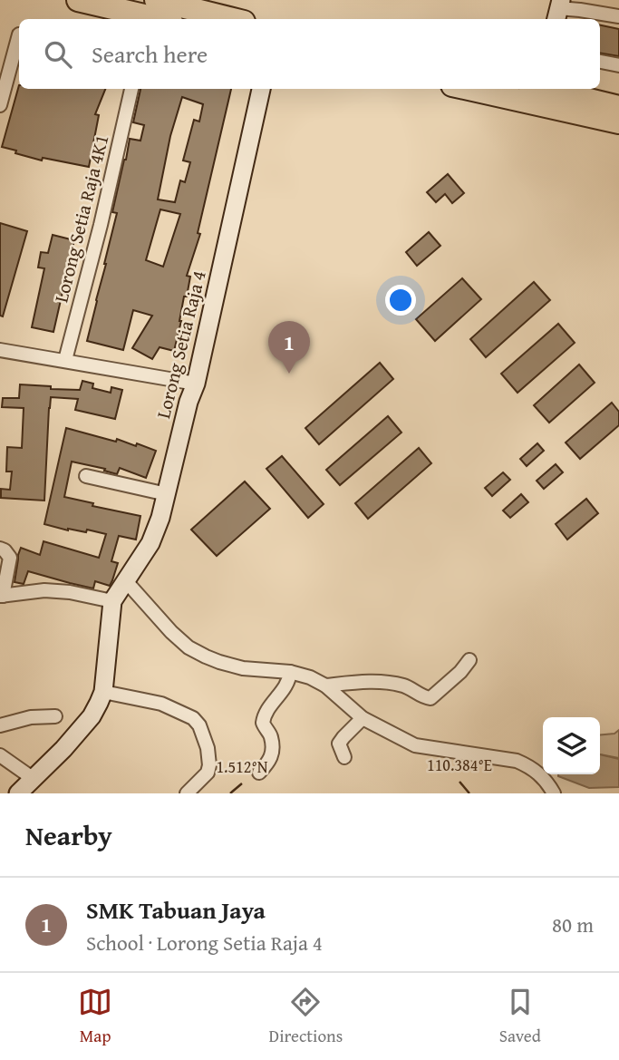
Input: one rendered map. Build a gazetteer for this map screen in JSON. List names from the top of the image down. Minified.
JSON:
{"streets":{"street":["Lorong Setia Raja 4K1","Lorong Setia Raja 4"]},"page":{"search":"Search here","pins":"1","heading":"Nearby","list":[{"mark":"1","name":"SMK Tabuan Jaya","note":"School · Lorong Setia Raja 4","value":"80 m"}],"nav":["Map","Directions","Saved"]},"coordinates":["110.384°E","1.512°N"]}
